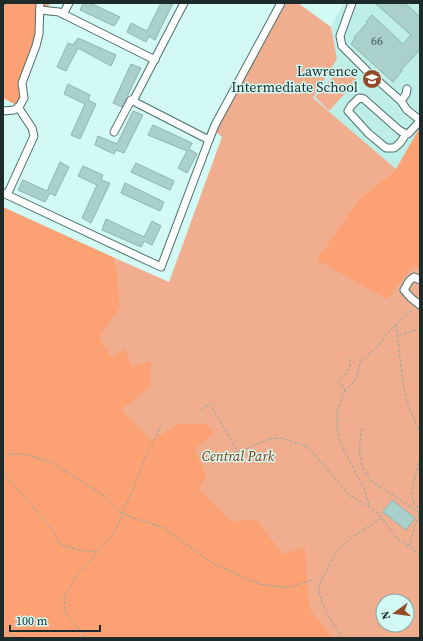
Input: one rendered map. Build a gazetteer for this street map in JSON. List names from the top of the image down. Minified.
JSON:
{"parks":["Central Park"],"places":{"school or university":["Lawrence Intermediate School"]},"house_numbers":["66"],"scale_bar":"100 m","north":"left"}
